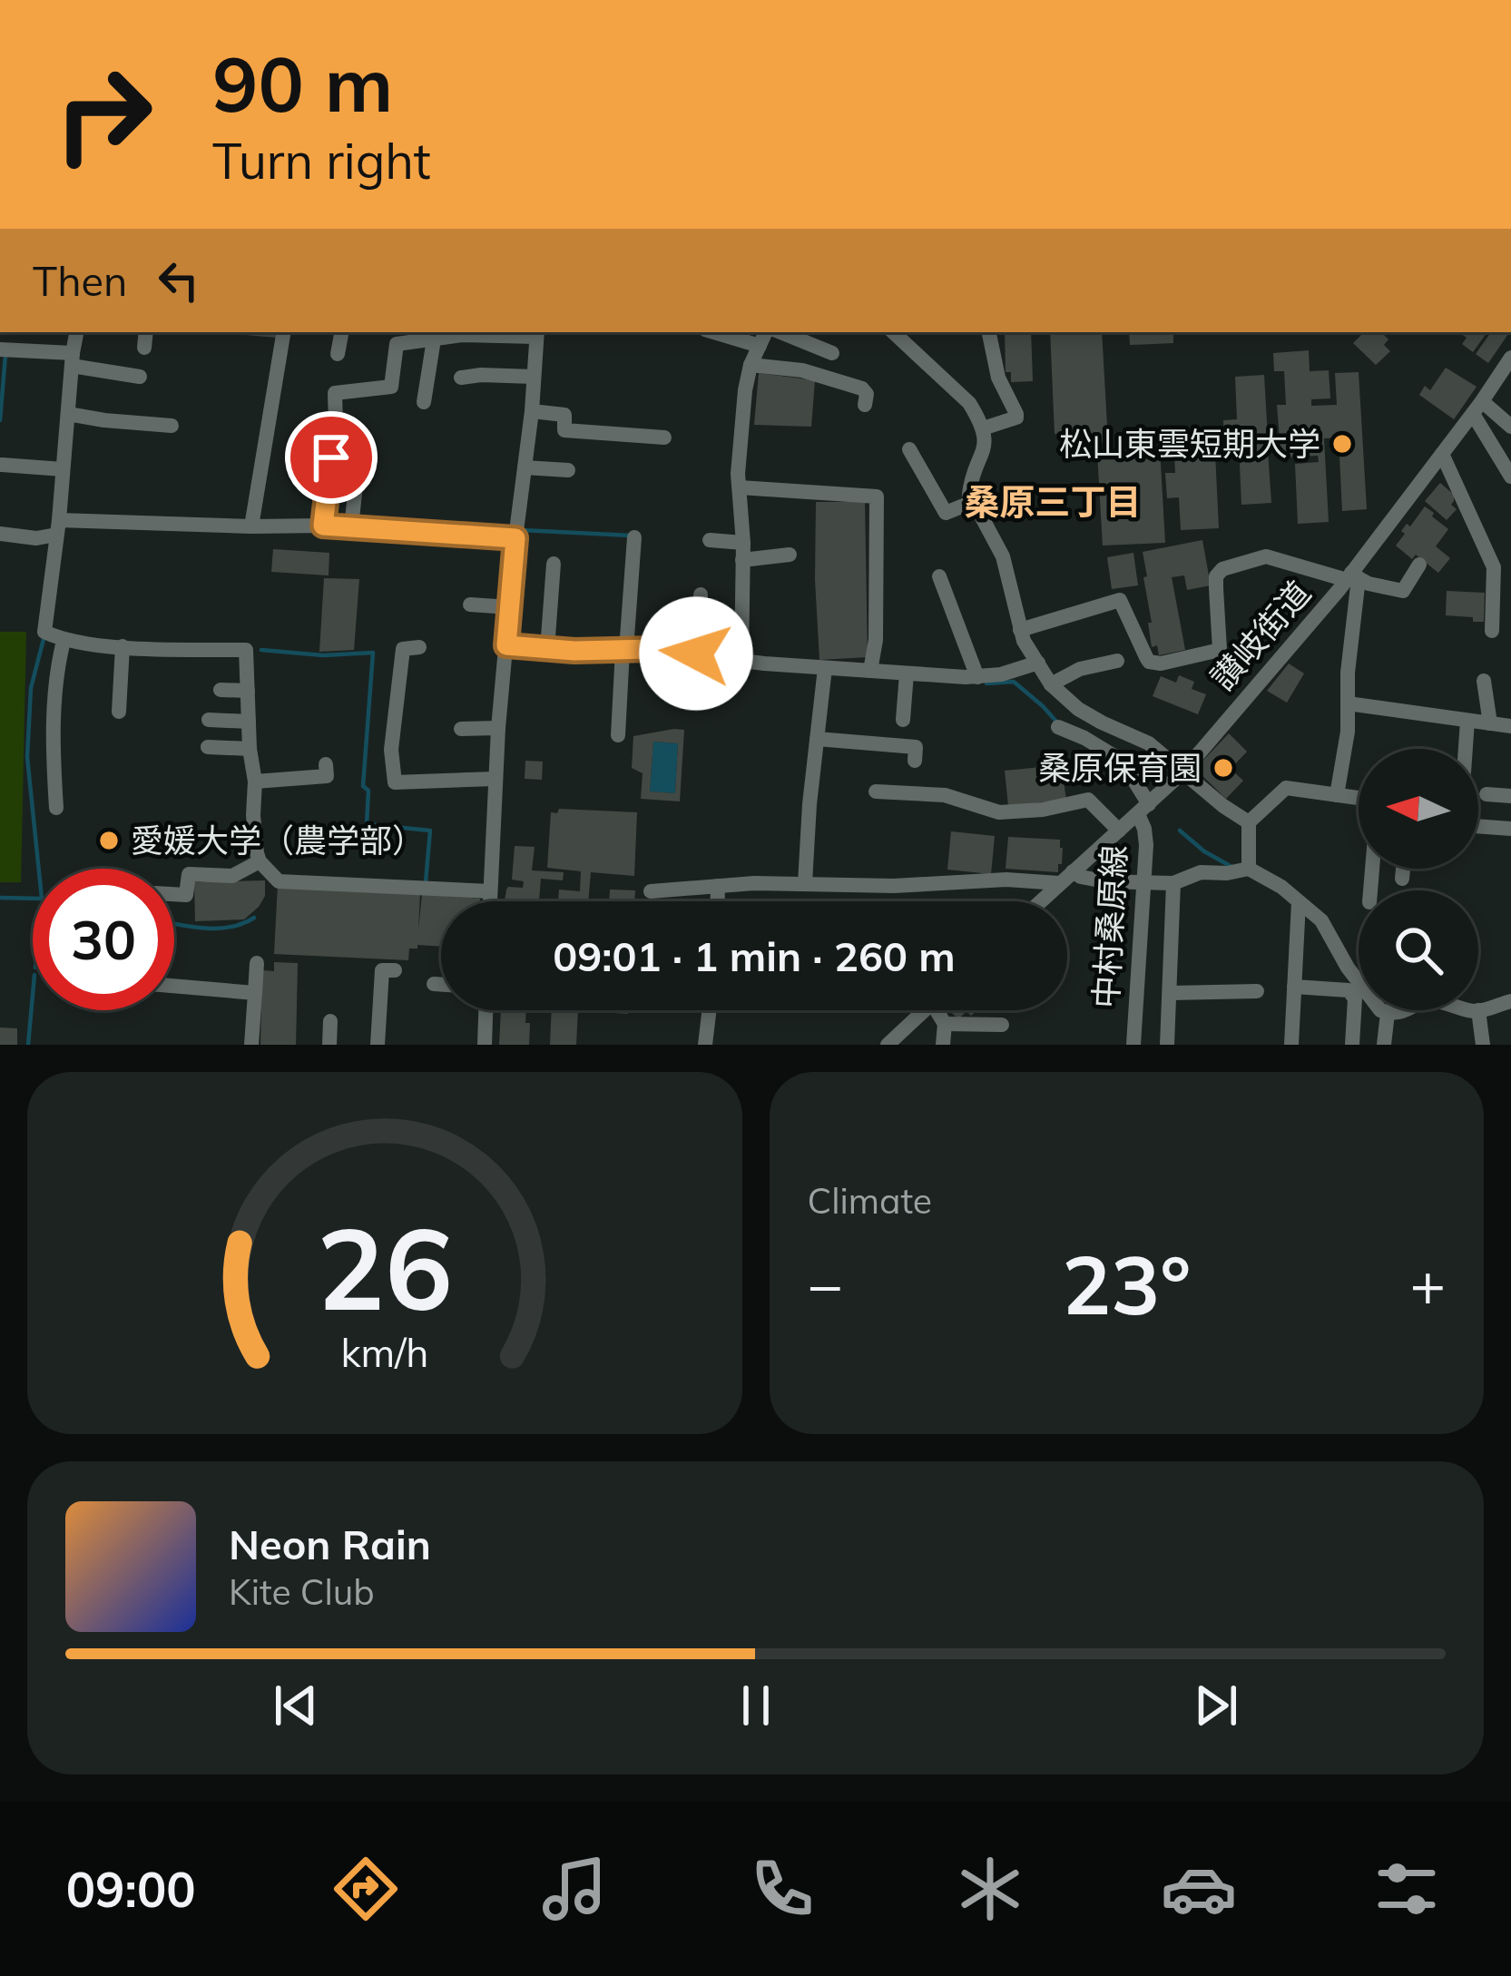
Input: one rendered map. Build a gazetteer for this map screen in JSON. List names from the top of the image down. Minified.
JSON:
{"streets":{"street":["讃岐街道","中村桑原線"]},"crossings":[["讃岐街道","中村桑原線"]],"districts":["桑原三丁目"],"places":["松山東雲短期大学","桑原保育園","愛媛大学（農学部）"],"north":"left","page":{"turn":["90 m","Turn right"],"then":"Then","limit":"30","trip":"09:01 · 1 min · 260 m","tile":"Climate","heat":["−","23°","+"],"song":["Neon Rain","Kite Club"],"tabs":"09:00","gauge":["26","km/h"]}}
